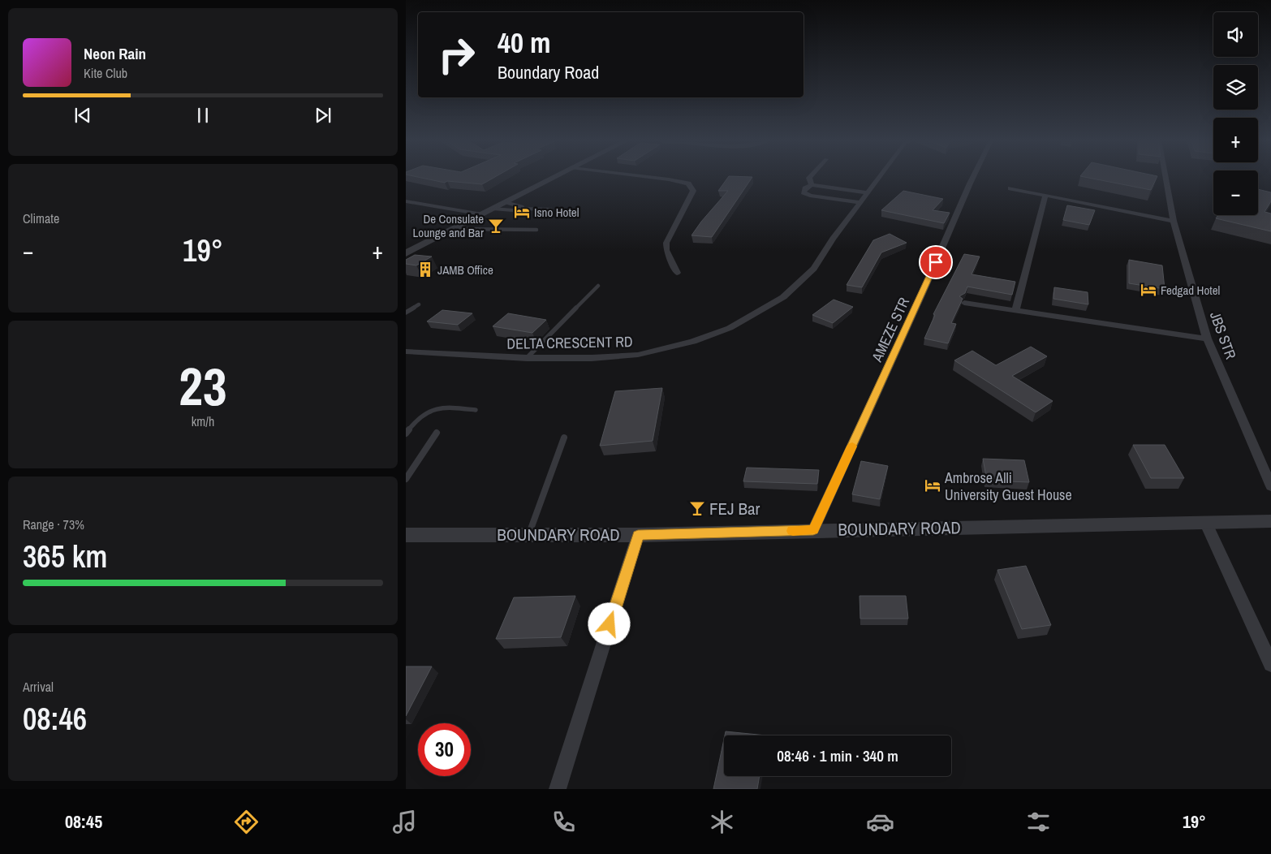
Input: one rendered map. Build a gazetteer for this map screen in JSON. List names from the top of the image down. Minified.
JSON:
{"streets":{"street":["AMEZE STR","JBS STR","DELTA CRESCENT RD","BOUNDARY ROAD"]},"crossings":[["AMEZE STR","BOUNDARY ROAD"]],"places":{"hotel":["Isno Hotel","Fedgad Hotel","Ambrose Alli University Guest House"],"bar":["De Consulate Lounge and Bar","FEJ Bar"],"building":["JAMB Office"]},"page":{"map_buttons":["+","−"],"turn":["40 m","Boundary Road"],"song":["Neon Rain","Kite Club"],"tile":["Climate",["23","km/h"],["Range · 73%","365 km"],["Arrival","08:46"]],"heat":["−","19°","+"],"limit":"30","trip":"08:46 · 1 min · 340 m","tabs":["08:45","19°"]}}
